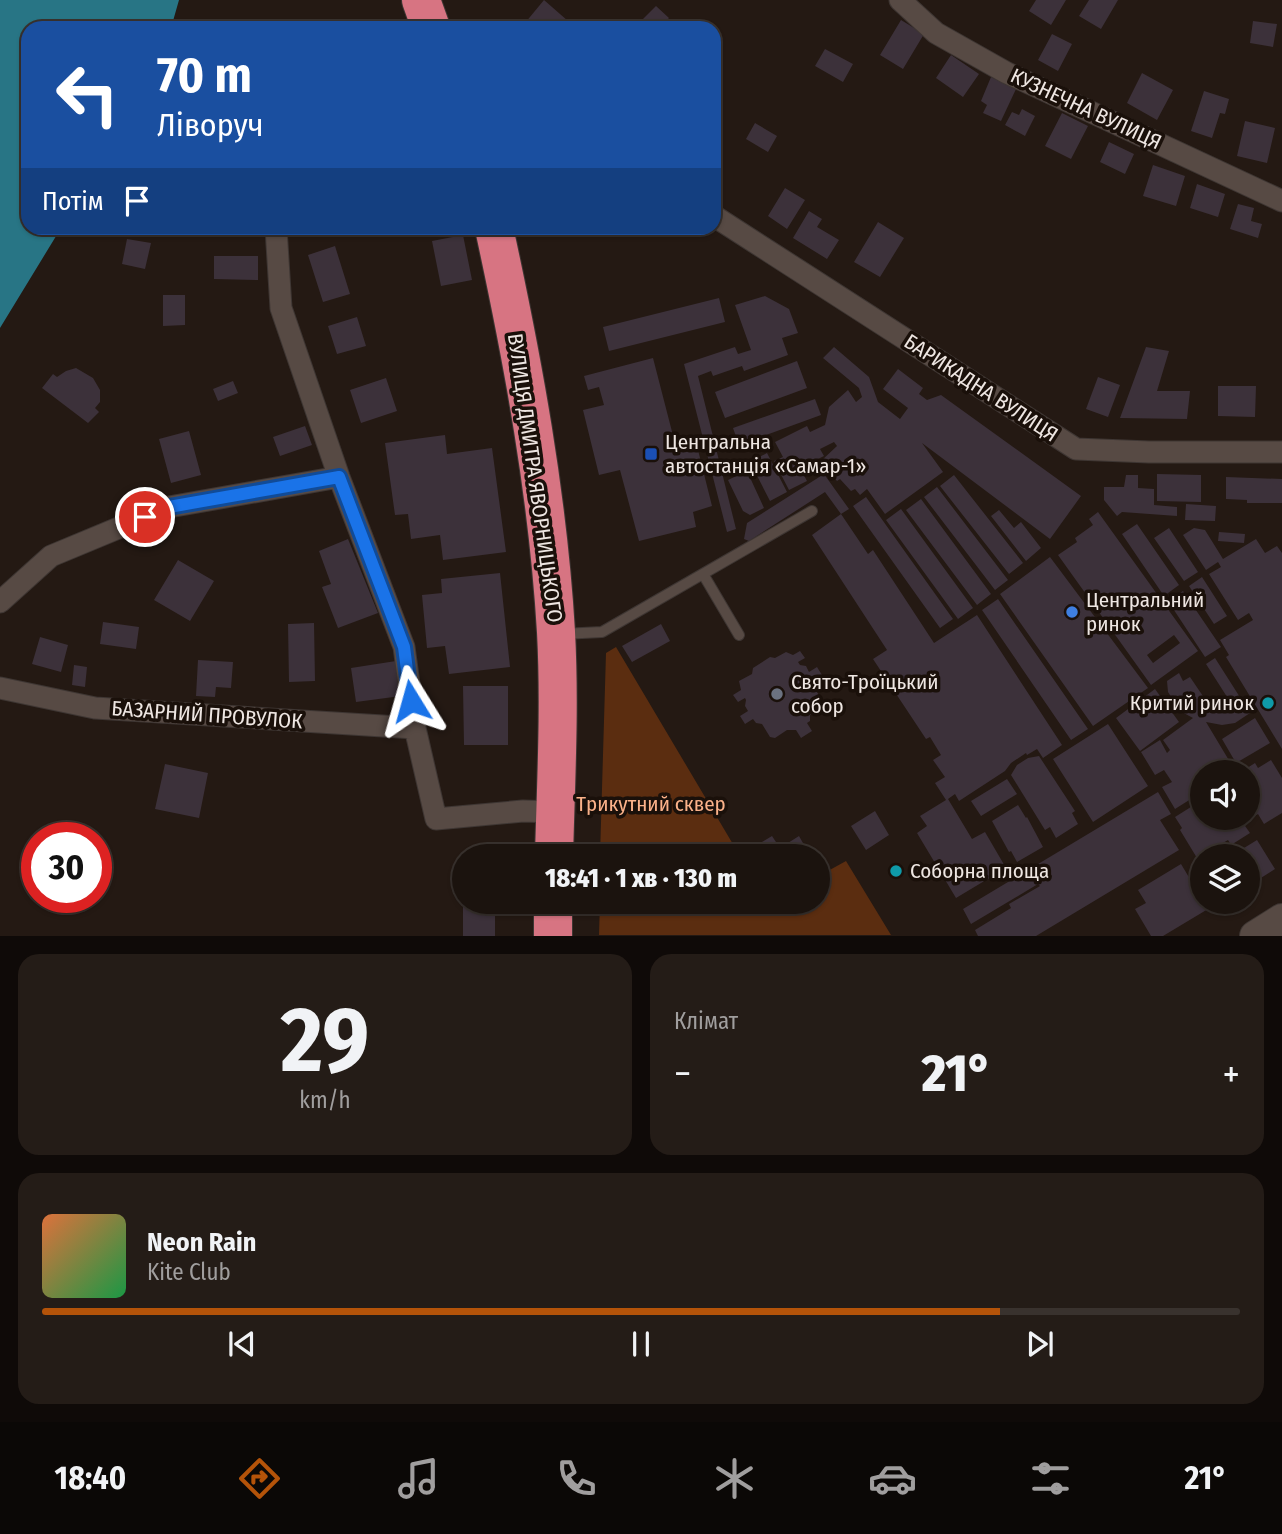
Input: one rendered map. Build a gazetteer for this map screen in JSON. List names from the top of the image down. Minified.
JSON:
{"streets":{"highway":["ВУЛИЦЯ ДМИТРА ЯВОРНИЦЬКОГО"],"street":["КУЗНЕЧНА ВУЛИЦЯ","БАРИКАДНА ВУЛИЦЯ","БАЗАРНИЙ ПРОВУЛОК"]},"parks":["Трикутний сквер"],"places":{"transit":["Центральна автостанція «Самар-1»"],"other":["Центральний ринок","Свято-Троїцький собор","Критий ринок","Соборна площа"]},"page":{"turn":["70 m","Ліворуч"],"then":"Потім","limit":"30","trip":"18:41 · 1 хв · 130 m","tile":[["29","km/h"],"Клімат"],"heat":["−","21°","+"],"song":["Neon Rain","Kite Club"],"tabs":["18:40","21°"]}}
